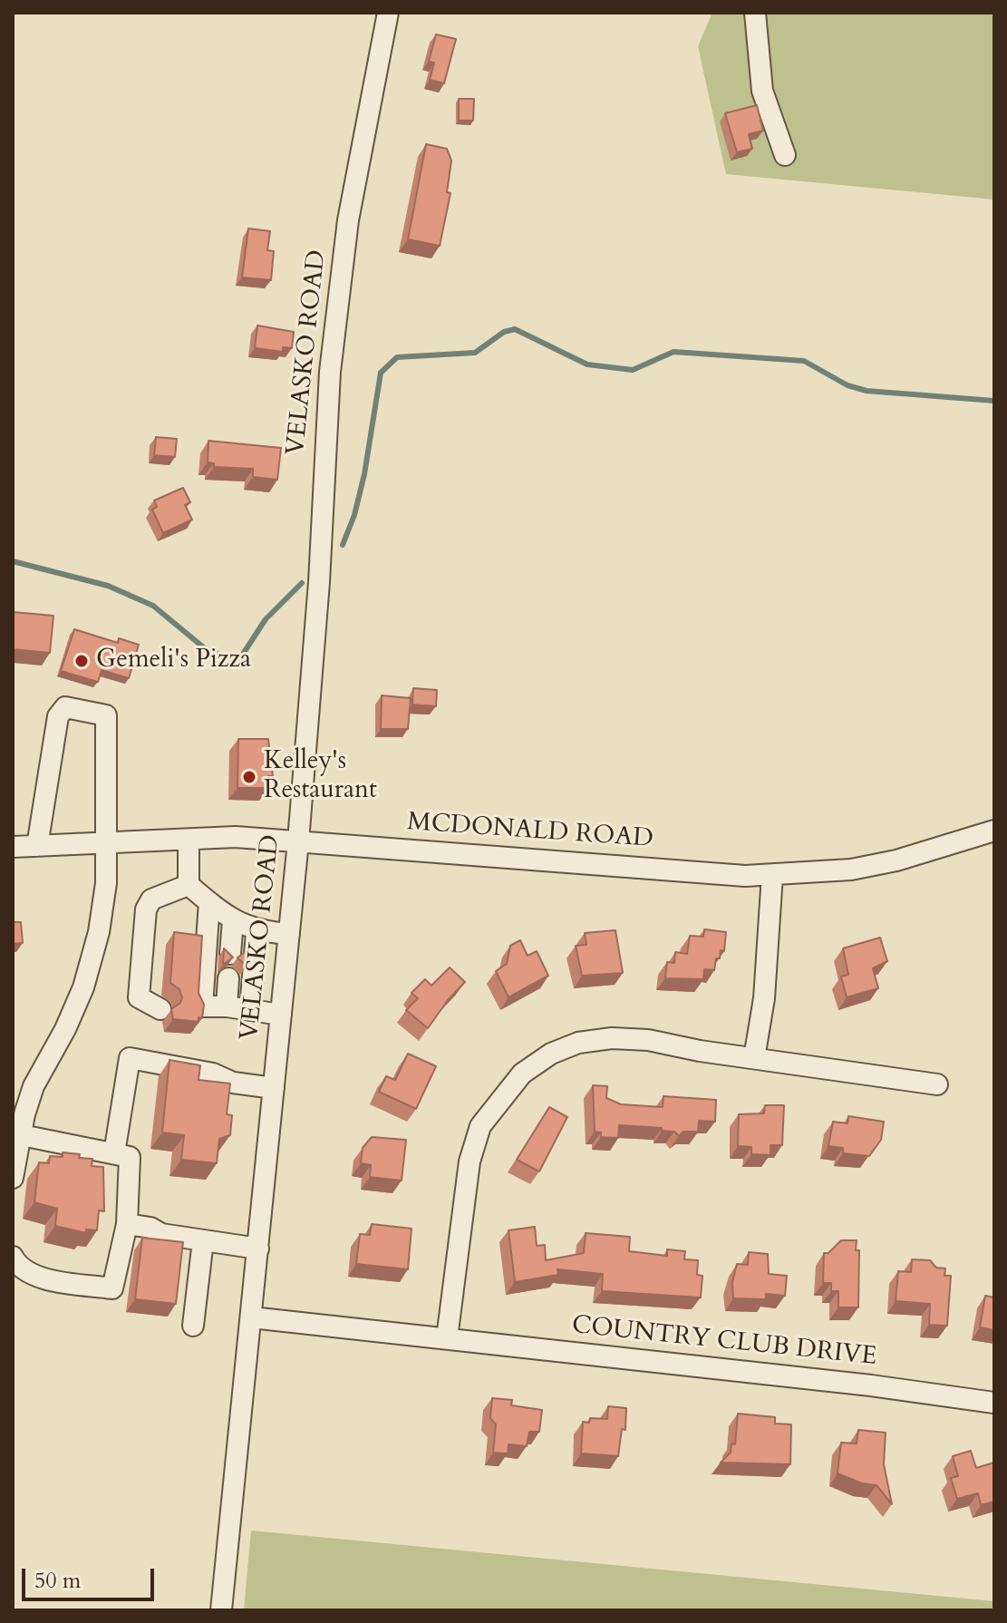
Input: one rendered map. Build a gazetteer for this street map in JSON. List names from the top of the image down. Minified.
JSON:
{"streets":{"street":["VELASKO ROAD","MCDONALD ROAD","COUNTRY CLUB DRIVE"]},"crossings":[["VELASKO ROAD","MCDONALD ROAD"],["VELASKO ROAD","COUNTRY CLUB DRIVE"]],"places":["Gemeli's Pizza","Kelley's Restaurant"],"scale_bar":"50 m"}
